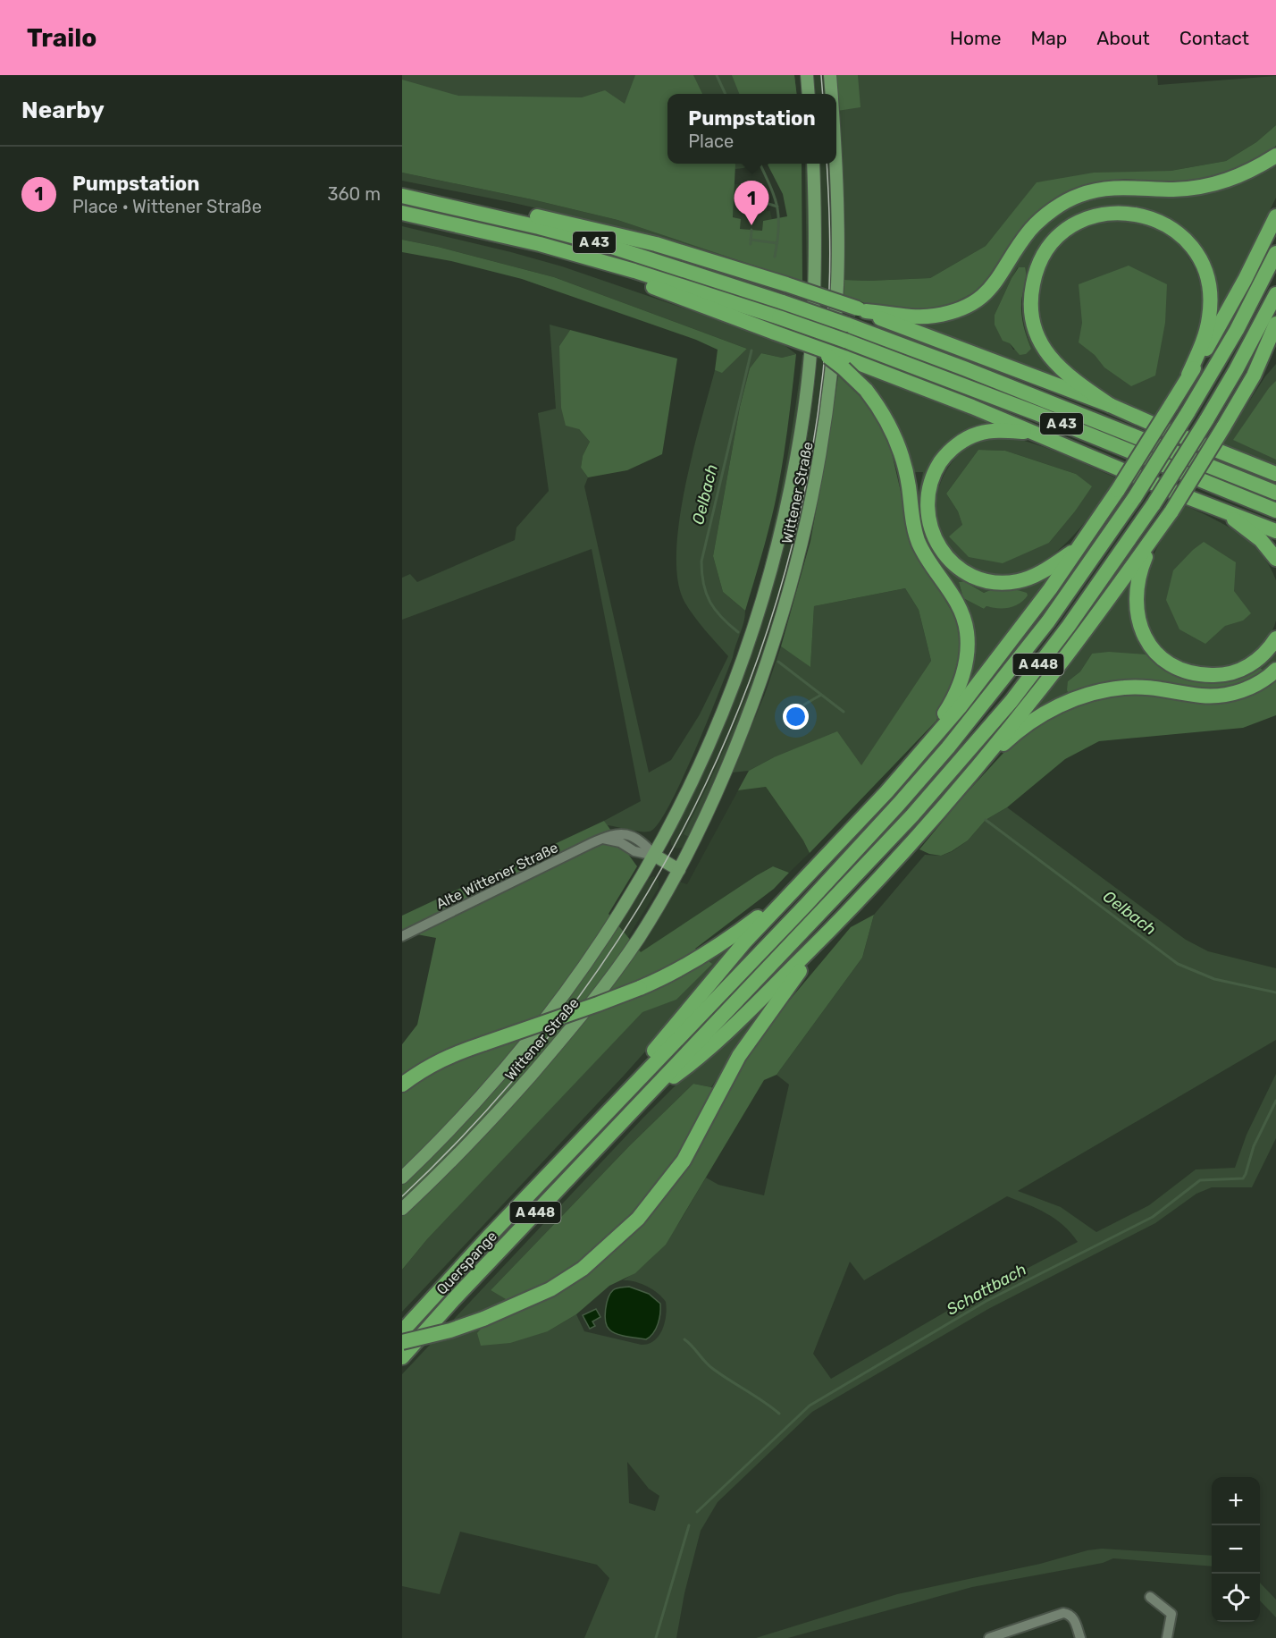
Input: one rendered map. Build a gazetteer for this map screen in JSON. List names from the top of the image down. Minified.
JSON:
{"streets":{"highway":["A 43","A 448","Querspange"],"main road":["Wittener Straße"],"street":["Alte Wittener Straße"]},"crossings":[["Wittener Straße","Alte Wittener Straße"],["A 448","Querspange"]],"water":["Oelbach","Schattbach"],"page":{"header":"Trailo","nav":["Home","Map","About","Contact"],"heading":"Nearby","popup":["Pumpstation","Place"],"list":[{"mark":"1","name":"Pumpstation","note":"Place · Wittener Straße","value":"360 m"}],"pins":"1","map_buttons":["+","−"]}}
